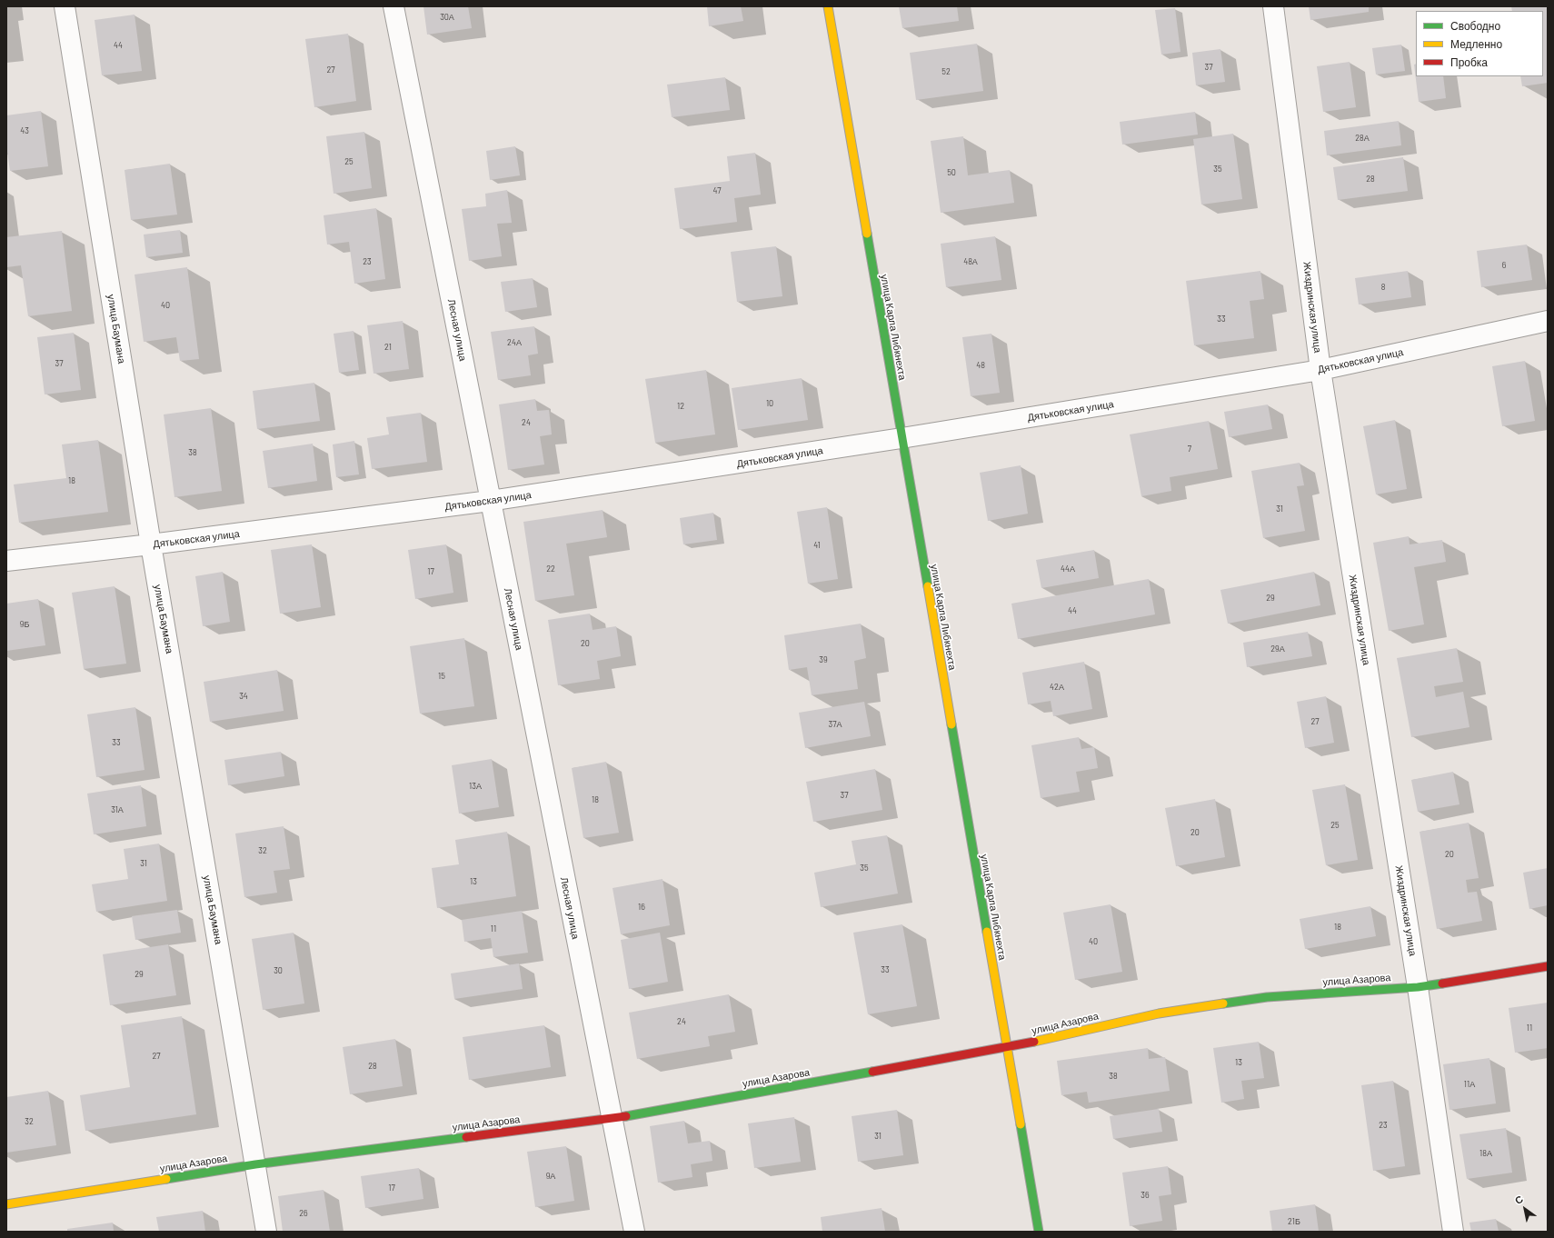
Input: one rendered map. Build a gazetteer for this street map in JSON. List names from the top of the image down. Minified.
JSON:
{"streets":{"street":["Жиздринская улица","улица Карла Либкнехта","улица Баумана","Лесная улица","Дятьковская улица","улица Азарова"]},"crossings":[["Жиздринская улица","Дятьковская улица"],["Жиздринская улица","улица Азарова"],["улица Карла Либкнехта","Дятьковская улица"],["улица Карла Либкнехта","улица Азарова"],["улица Баумана","Дятьковская улица"],["улица Баумана","улица Азарова"],["Лесная улица","Дятьковская улица"],["Лесная улица","улица Азарова"]],"house_numbers":["30А","44","37","27","52","43","28А","25","35","50","28","47","23","48А","6","8","40","33","24А","21","37","48","10","12","24","7","38","18","31","41","22","44А","17","29","44","9Б","20","29А","39","15","42А","34","27","37А","33","13А","37","18","31А","25","20","32","20","31","35","13","16","18","11","40","33","30","29","24","11","27","13","28","38","11А","32","23","31","18А","9А","17","36","26","21Б"],"legend":["Свободно","Медленно","Пробка"],"north":"top left"}
